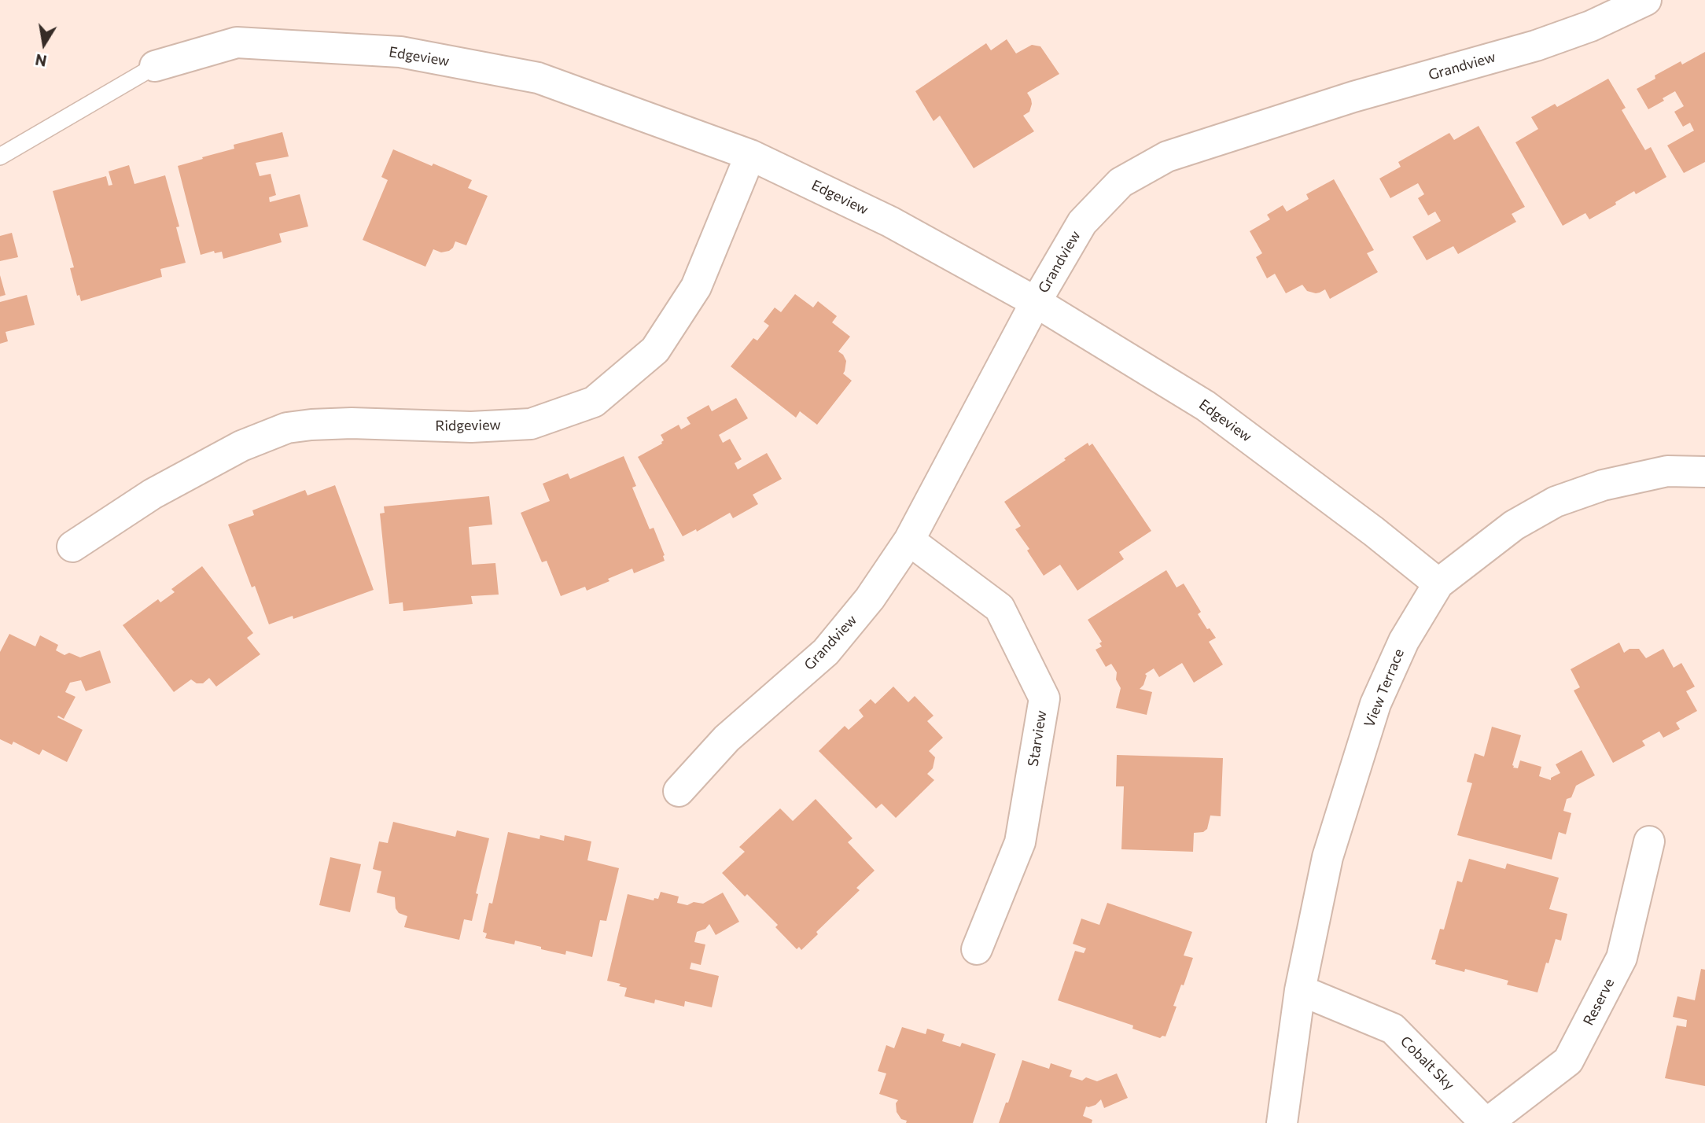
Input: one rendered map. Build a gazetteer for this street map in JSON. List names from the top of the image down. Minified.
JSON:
{"streets":{"street":["Edgeview","Grandview","Ridgeview","View Terrace","Starview","Reserve","Cobalt Sky"]},"crossings":[["Edgeview","Grandview"],["Edgeview","Ridgeview"],["Edgeview","View Terrace"],["Grandview","Starview"],["View Terrace","Cobalt Sky"],["Reserve","Cobalt Sky"]],"north":"bottom"}
